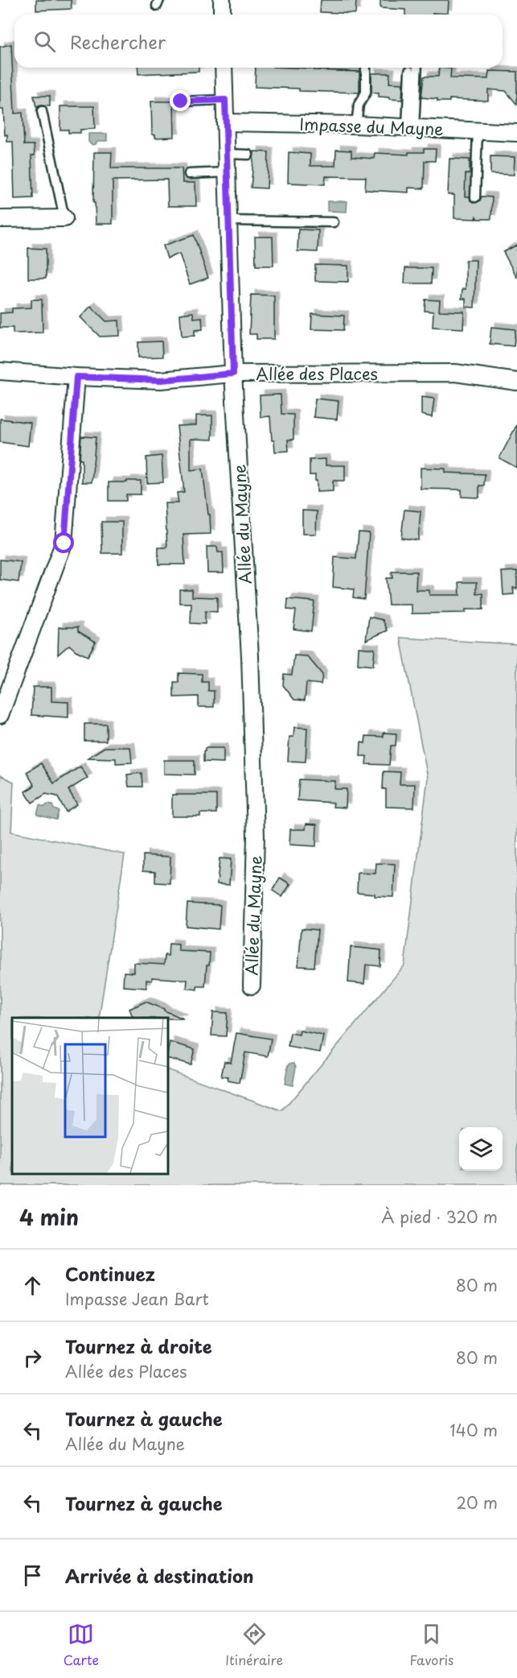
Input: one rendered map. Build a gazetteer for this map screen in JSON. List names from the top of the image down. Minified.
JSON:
{"streets":{"street":["Impasse du Mayne","Allée des Places","Allée du Mayne"]},"crossings":[["Impasse du Mayne","Allée du Mayne"],["Allée des Places","Allée du Mayne"]],"page":{"search":"Rechercher","heading":["4 min","À pied · 320 m"],"list":[["Continuez","Impasse Jean Bart","80 m"],["Tournez à droite","Allée des Places","80 m"],["Tournez à gauche","Allée du Mayne","140 m"],["Tournez à gauche","20 m"],"Arrivée à destination"],"nav":["Carte","Itinéraire","Favoris"]}}
